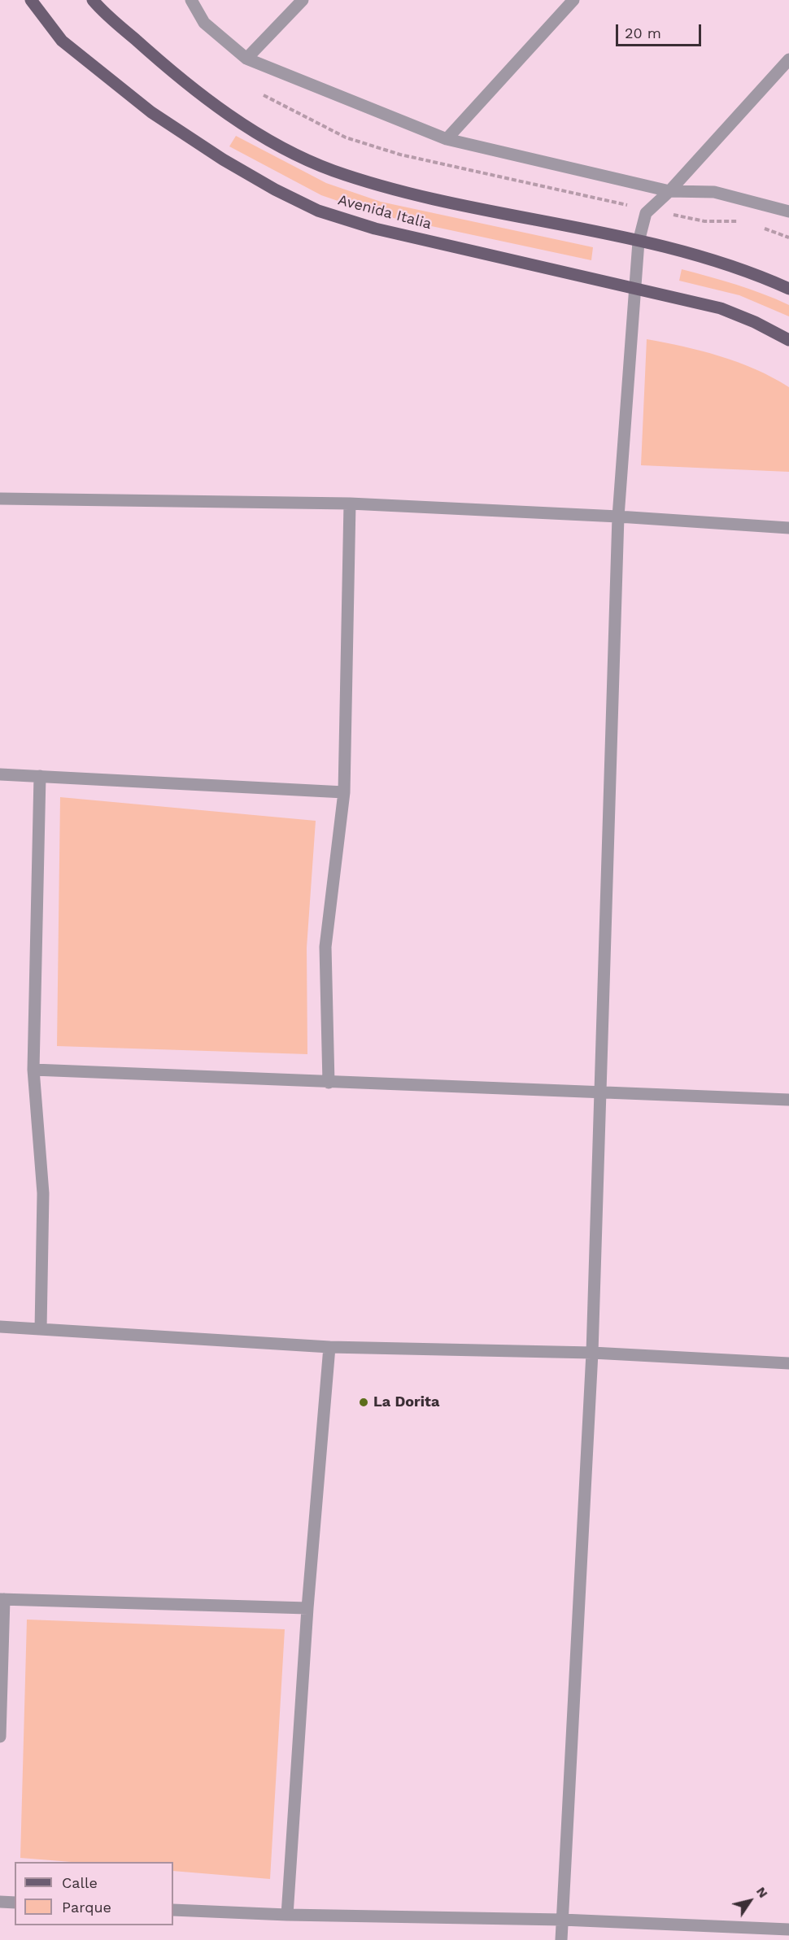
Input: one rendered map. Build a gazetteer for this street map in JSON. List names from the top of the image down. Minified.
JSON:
{"streets":{"main road":["Avenida Italia"]},"places":["La Dorita"],"legend":["Calle","Parque"],"scale_bar":"20 m","north":"top right"}
